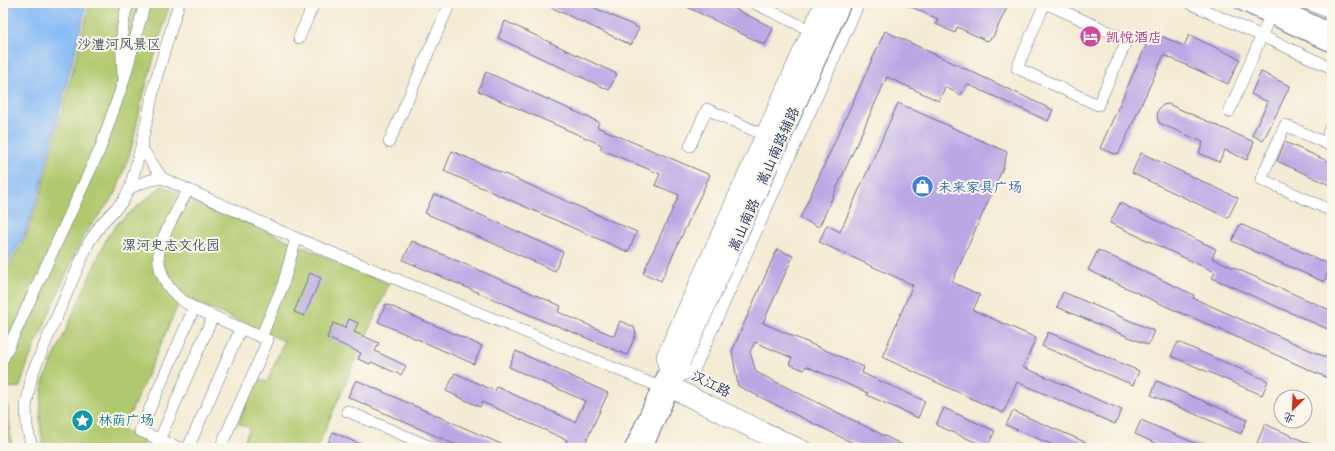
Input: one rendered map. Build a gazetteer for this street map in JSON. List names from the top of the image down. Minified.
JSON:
{"streets":{"main road":["嵩山南路"],"street":["嵩山南路辅路","汉江路"]},"crossings":[["嵩山南路辅路","嵩山南路"],["嵩山南路辅路","汉江路"],["嵩山南路","汉江路"]],"parks":["沙澧河风景区","漯河史志文化园"],"places":{"hotel":["凯悦酒店"],"shop":["未来家具广场"],"place":["林荫广场"]},"north":"bottom left"}
